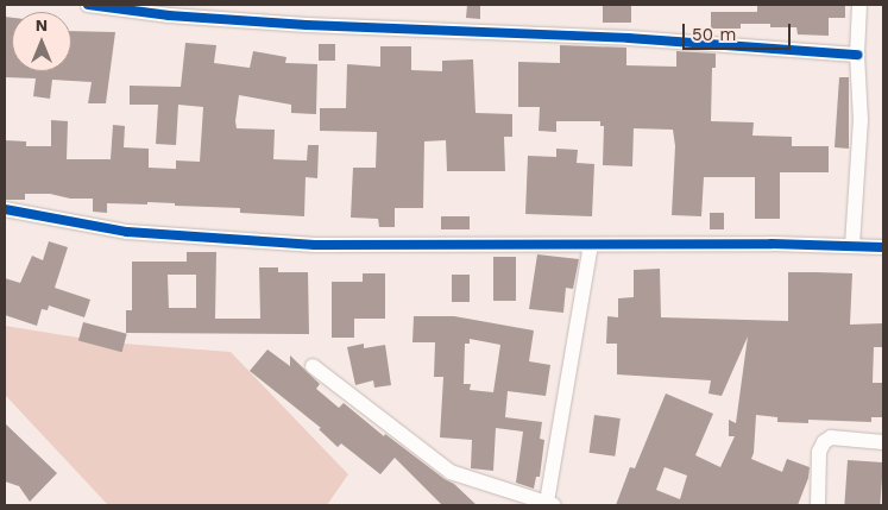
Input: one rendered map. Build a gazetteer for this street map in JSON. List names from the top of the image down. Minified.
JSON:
{"scale_bar":"50 m","north":"top"}
